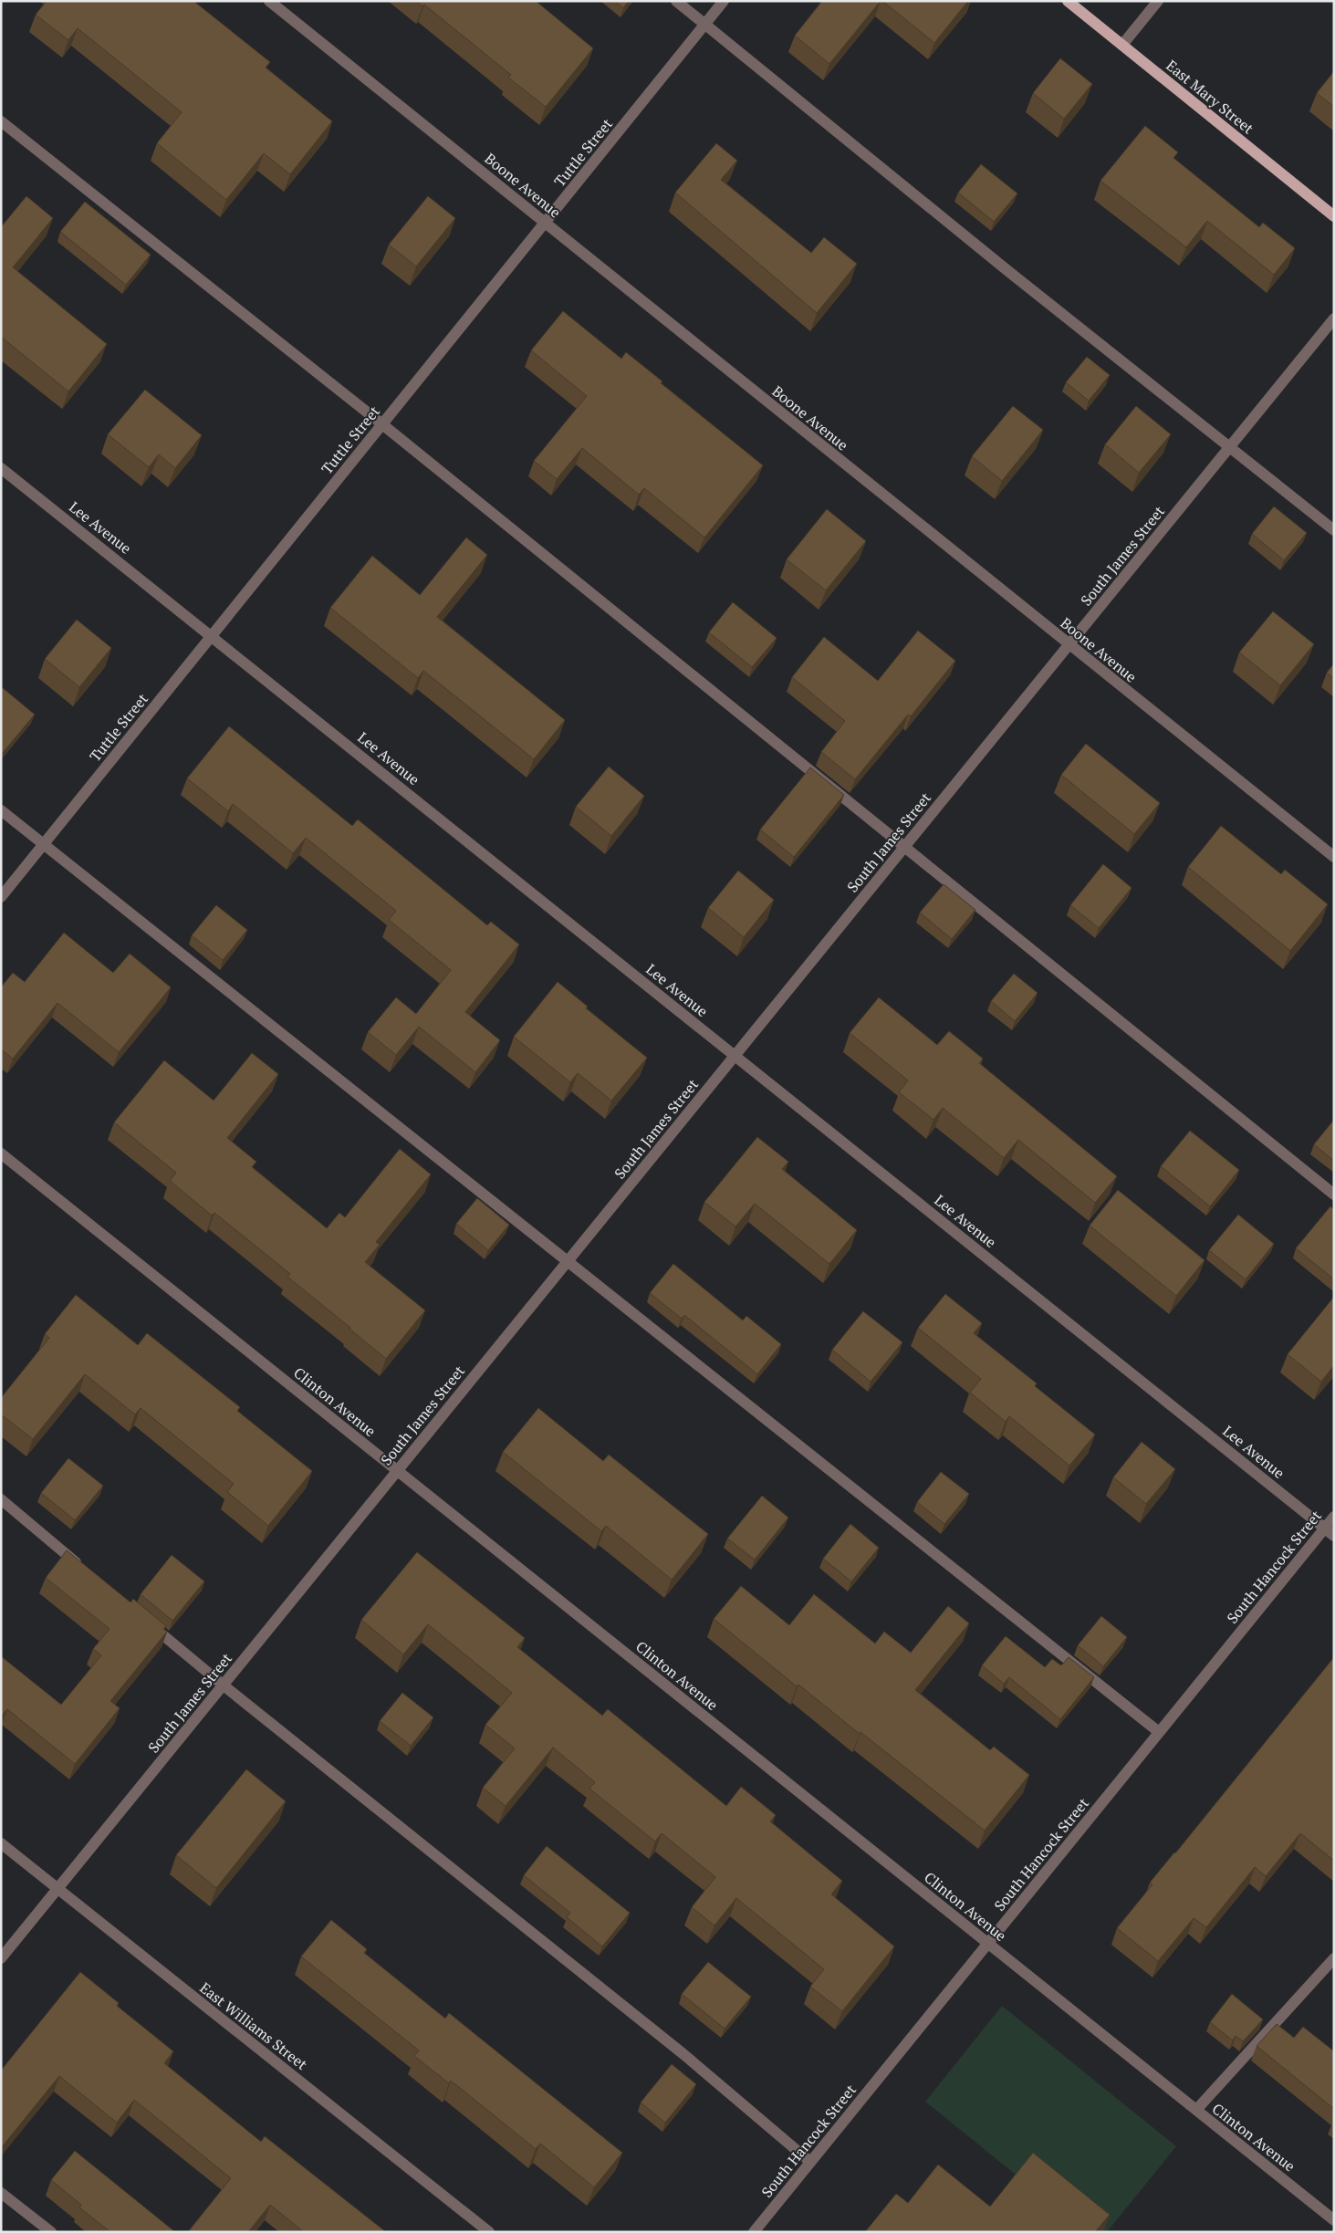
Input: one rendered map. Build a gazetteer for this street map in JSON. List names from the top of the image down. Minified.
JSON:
{"streets":{"main road":["East Mary Street"],"street":["Tuttle Street","Boone Avenue","Lee Avenue","South James Street","Clinton Avenue","South Hancock Street","East Williams Street"]},"crossings":[["Tuttle Street","Boone Avenue"],["Tuttle Street","Lee Avenue"],["Boone Avenue","South James Street"],["Lee Avenue","South James Street"],["Lee Avenue","South Hancock Street"],["South James Street","Clinton Avenue"],["South James Street","East Williams Street"],["Clinton Avenue","South Hancock Street"]]}
